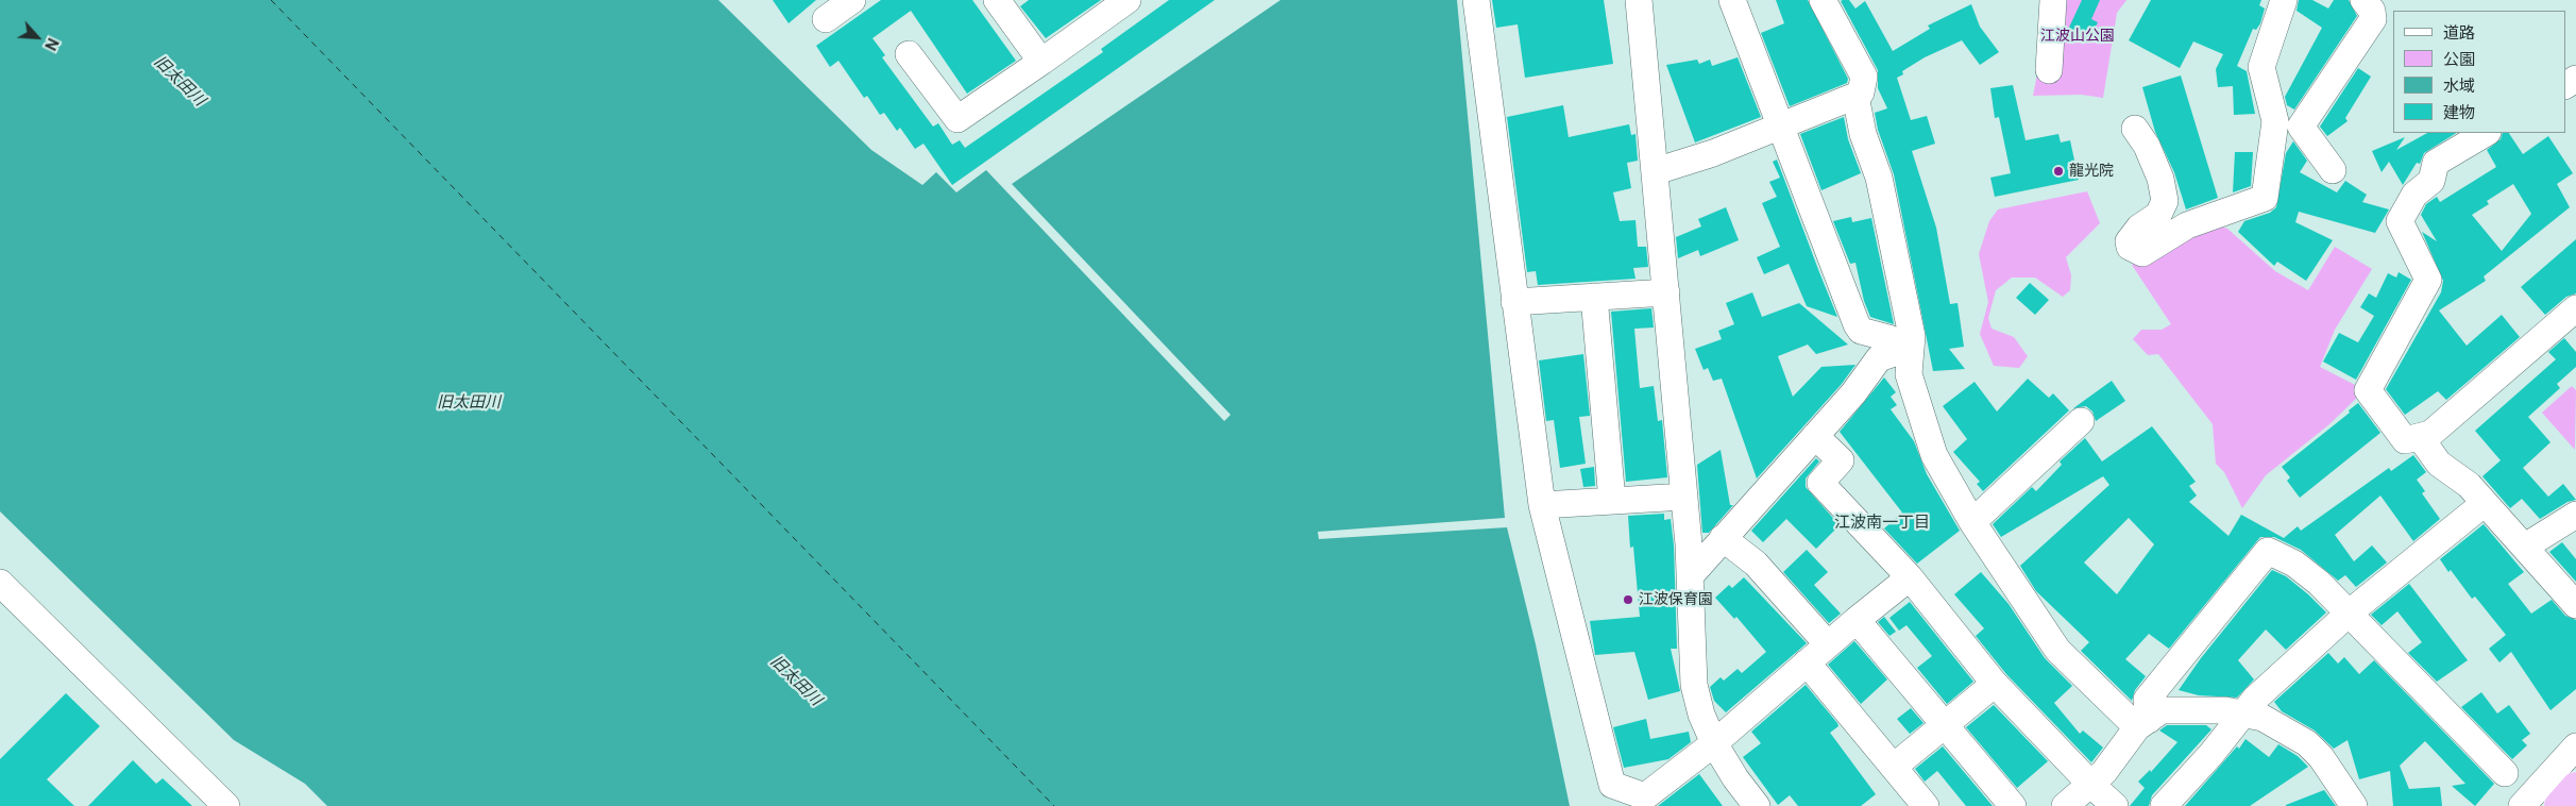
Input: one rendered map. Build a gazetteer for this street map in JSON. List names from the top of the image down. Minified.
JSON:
{"districts":["江波南一丁目"],"water":["旧太田川"],"parks":["江波山公園"],"places":["龍光院","江波保育園"],"legend":["道路","公園","水域","建物"],"north":"bottom right"}
